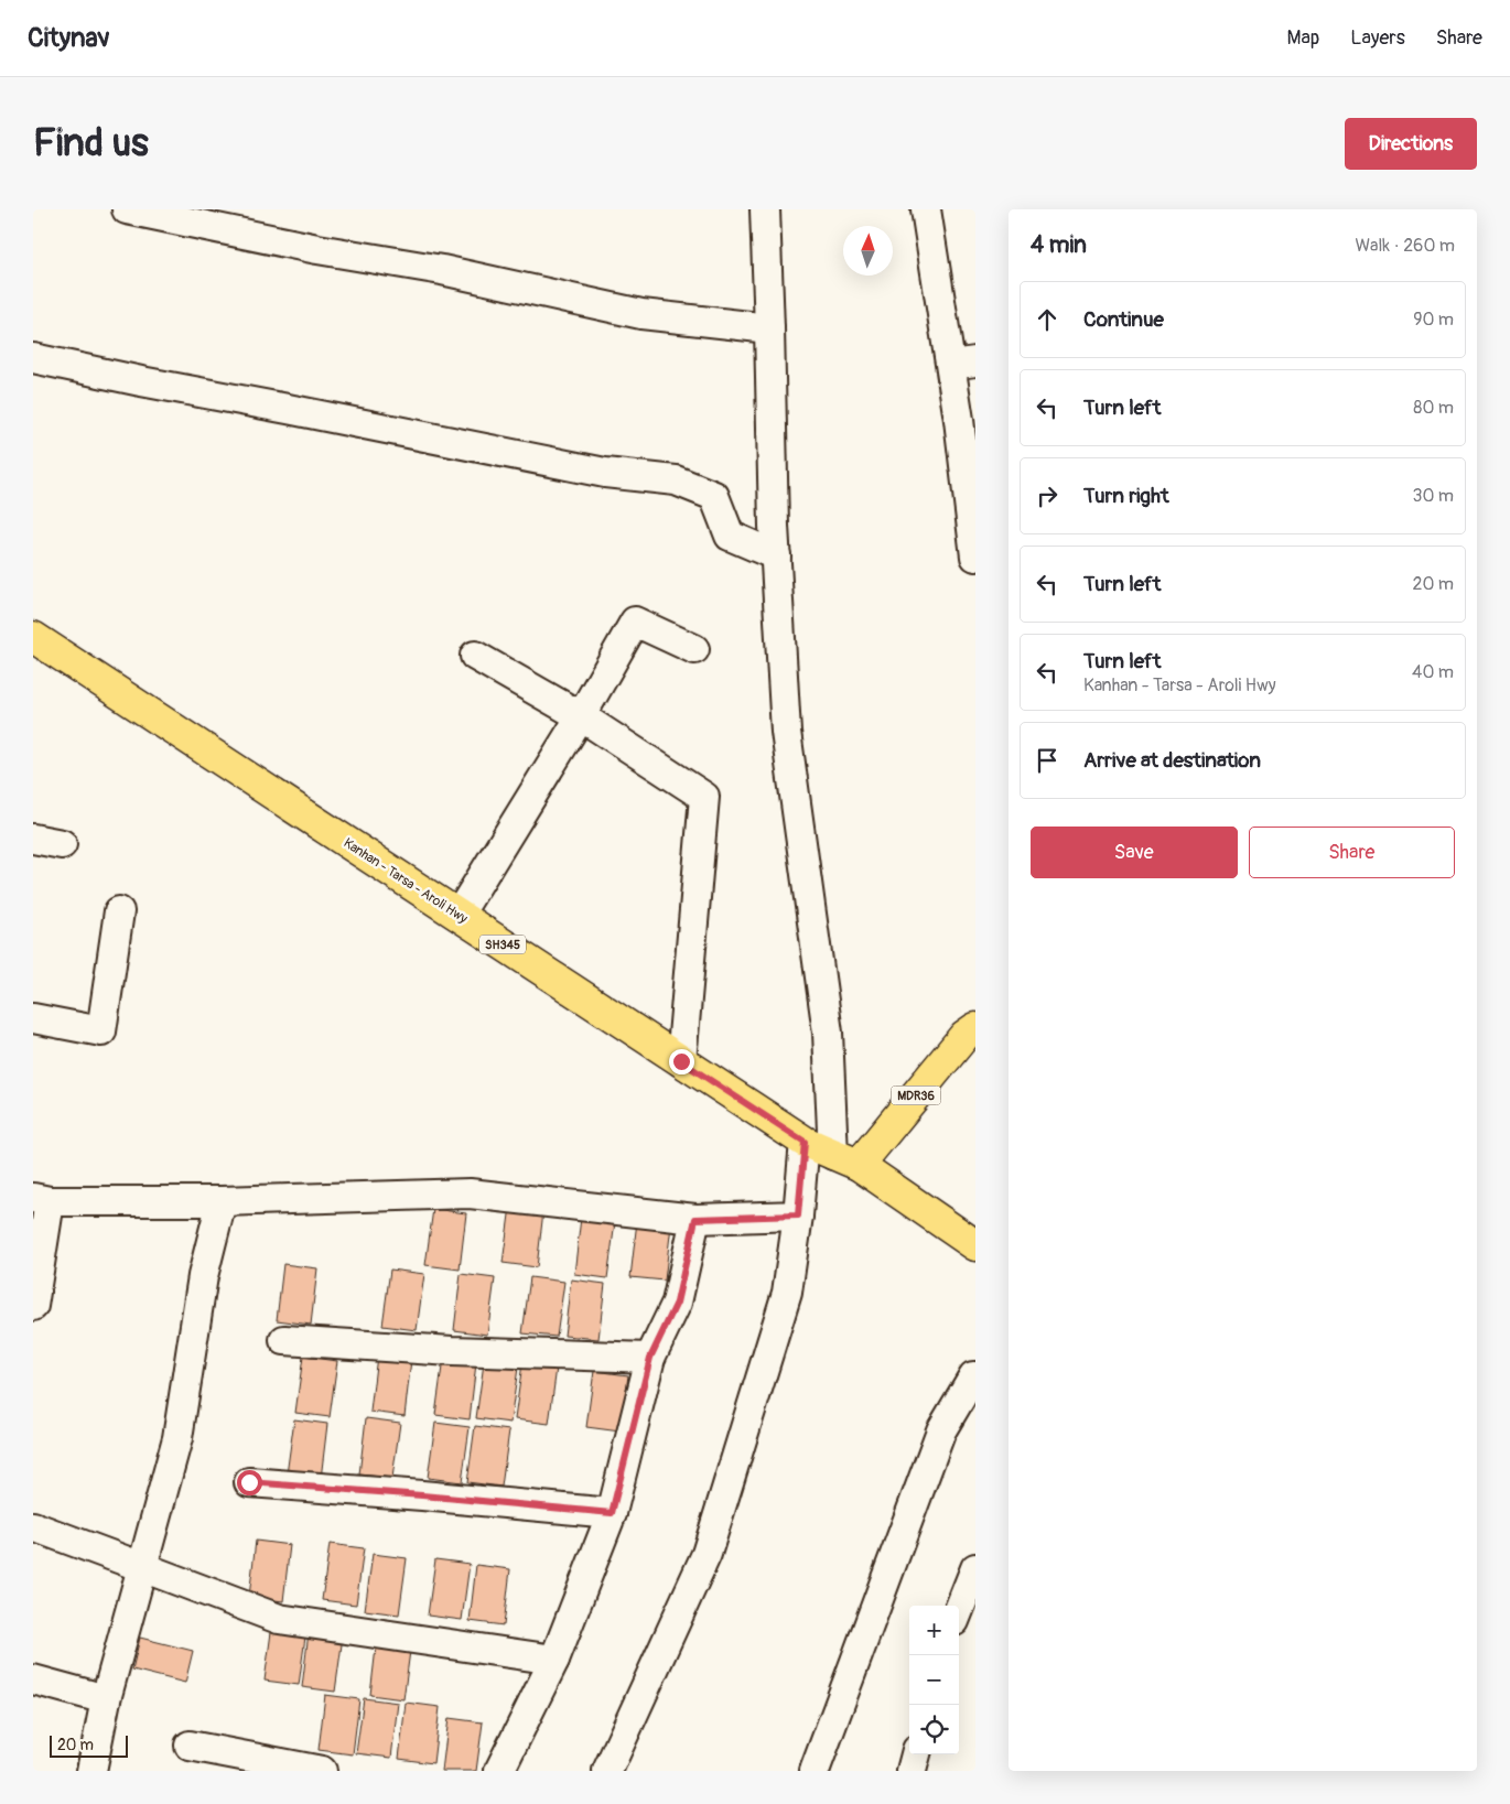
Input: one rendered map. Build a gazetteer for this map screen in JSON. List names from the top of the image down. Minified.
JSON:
{"streets":{"main road":["Kanhan - Tarsa - Aroli Hwy","SH345","MDR36"]},"crossings":[["Kanhan - Tarsa - Aroli Hwy","MDR36"]],"scale_bar":"20 m","north":"top","page":{"header":"Citynav","nav":["Map","Layers","Share"],"buttons":["Directions",["Save","Share"]],"title":"Find us","heading":["4 min","Walk · 260 m"],"list":[["Continue","90 m"],["Turn left","80 m"],["Turn right","30 m"],["Turn left","20 m"],["Turn left","Kanhan - Tarsa - Aroli Hwy","40 m"],"Arrive at destination"],"map_buttons":["+","−"],"scale":"20 m"}}
